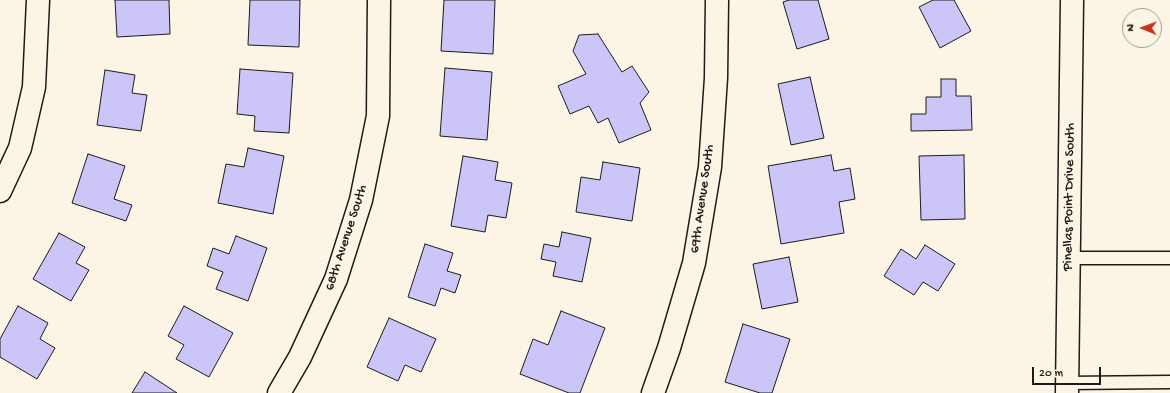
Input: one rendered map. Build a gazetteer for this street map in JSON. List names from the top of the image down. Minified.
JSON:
{"streets":{"street":["Pinellas Point Drive South","69th Avenue South","68th Avenue South"]},"scale_bar":"20 m","north":"left"}
